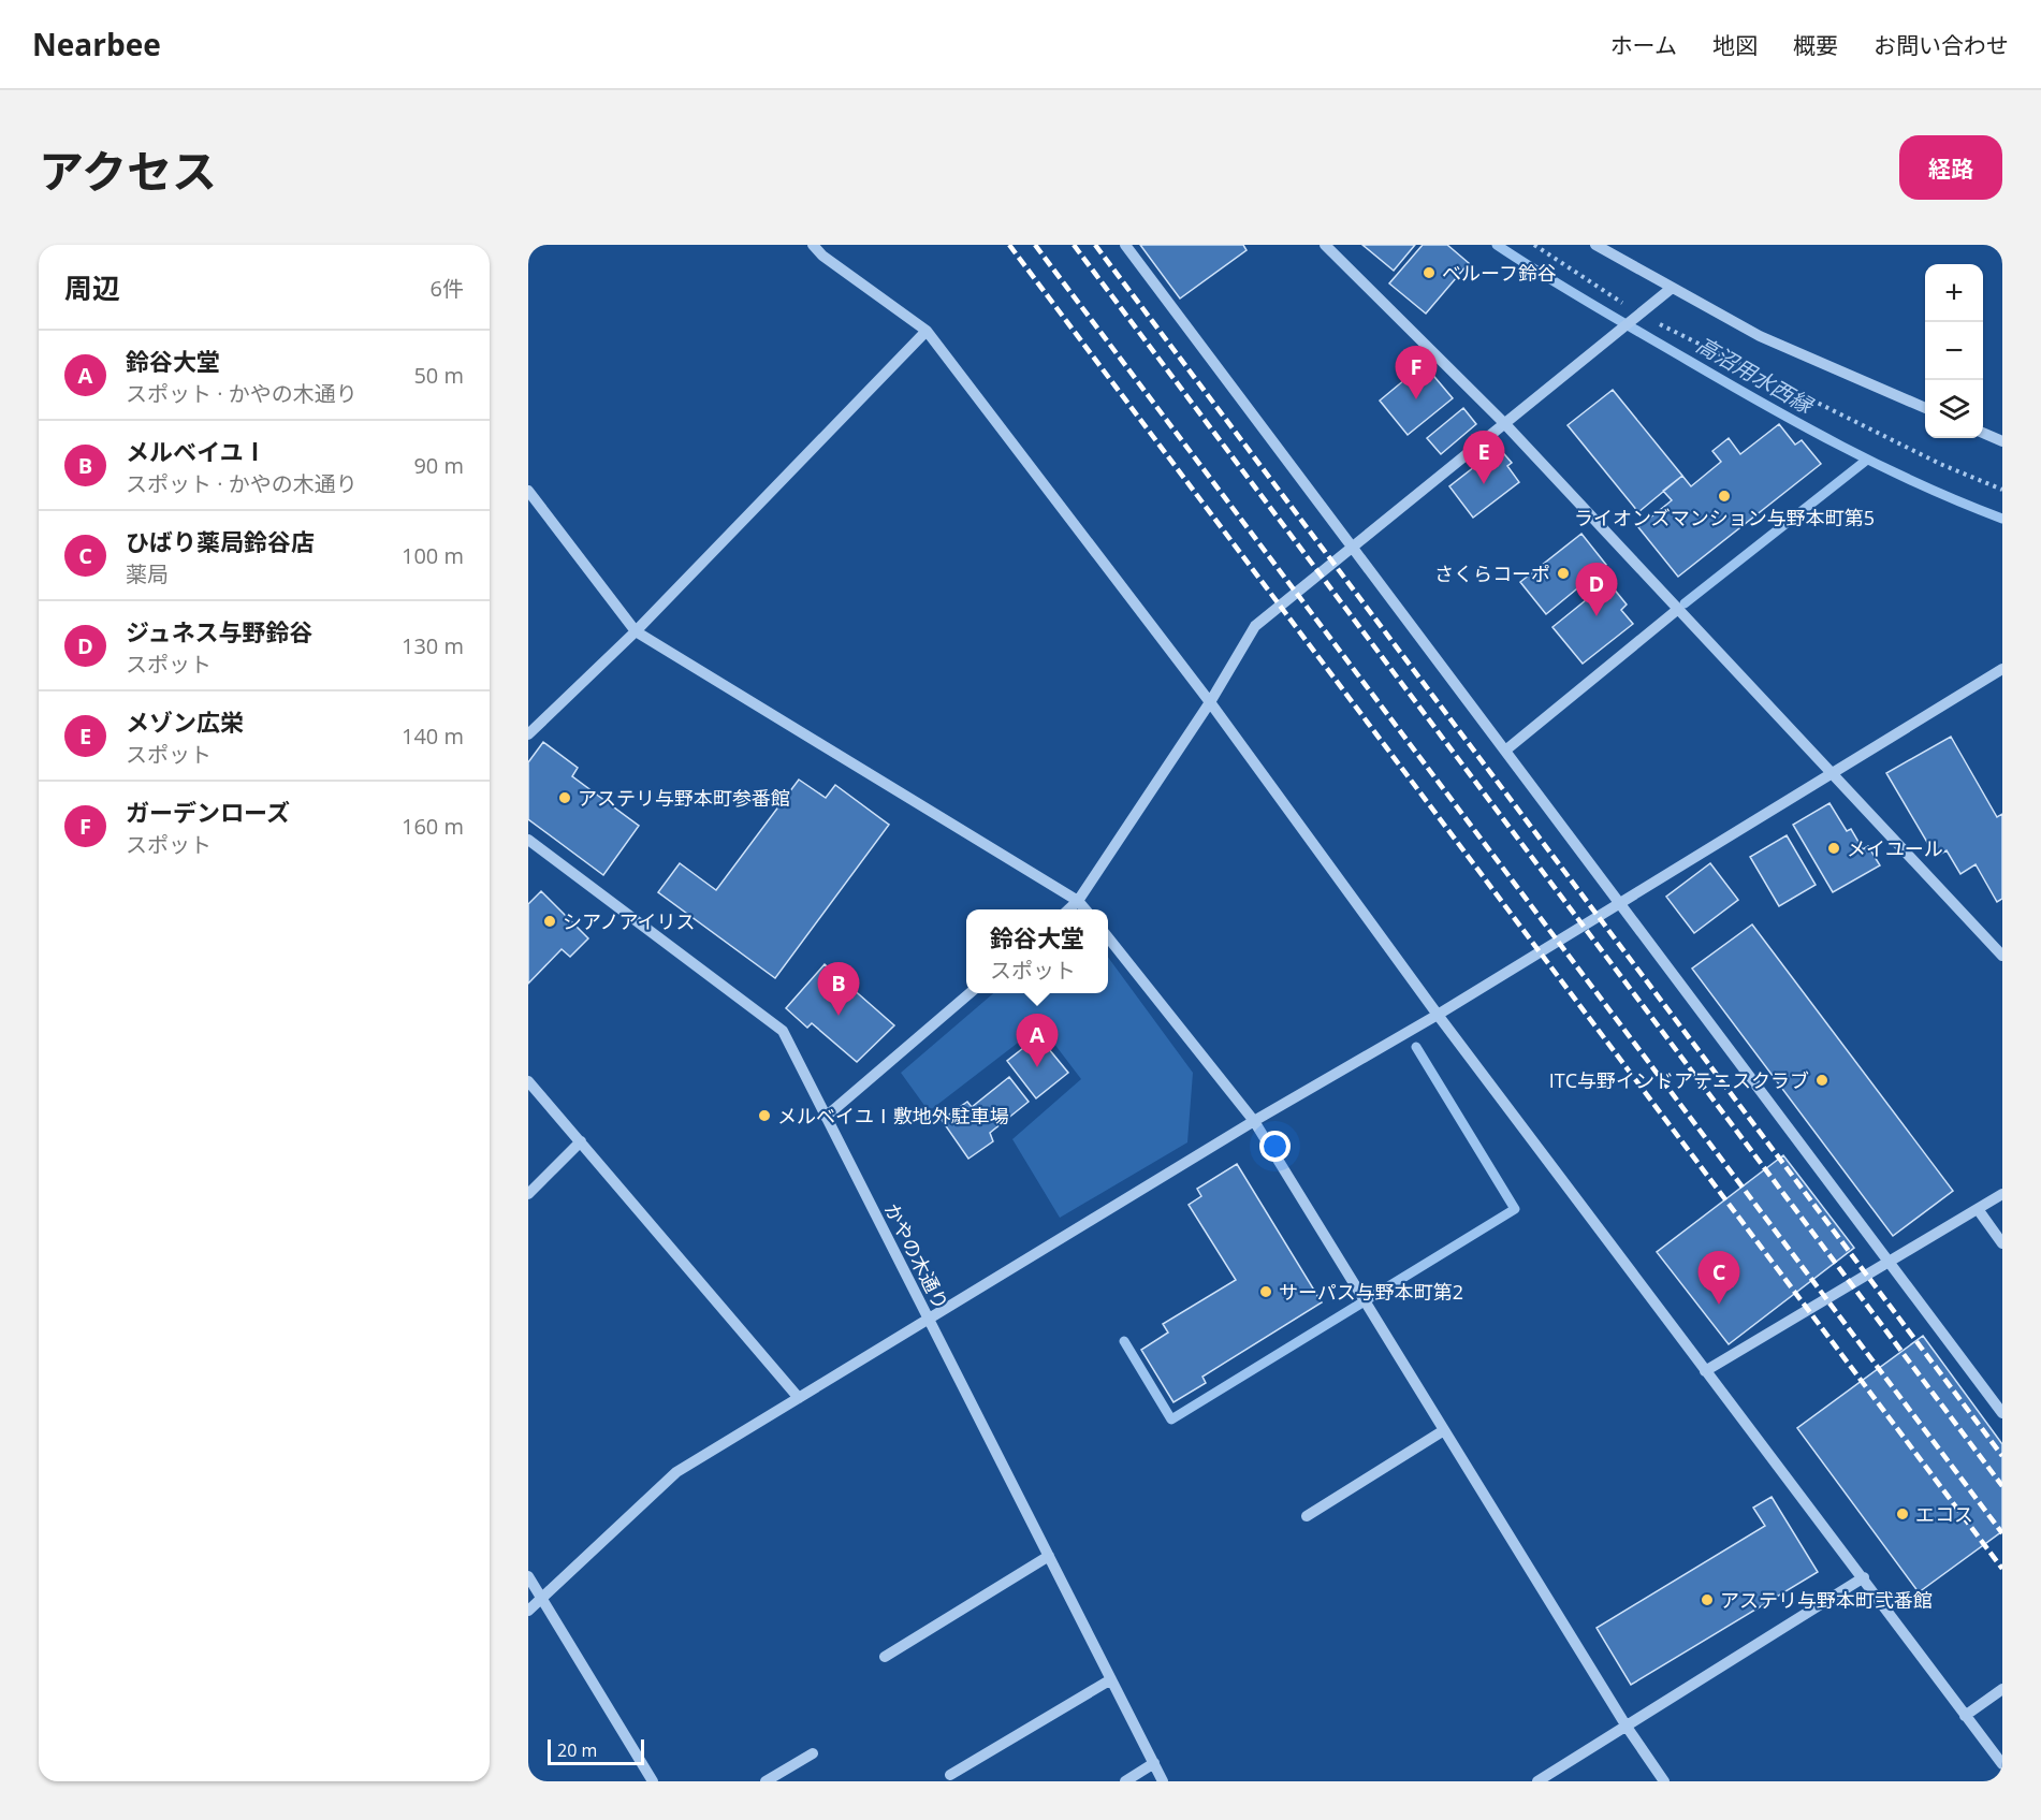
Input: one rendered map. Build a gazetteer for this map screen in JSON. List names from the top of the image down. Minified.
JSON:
{"streets":{"street":["かやの木通り"]},"water":["高沼用水西縁"],"places":["ベルーフ鈴谷","ライオンズマンション与野本町第5","さくらコーポ","アステリ与野本町参番館","メイユール","シアノアイリス","ITC与野インドアテニスクラブ","メルベイユⅠ敷地外駐車場","サーパス与野本町第2","エコス","アステリ与野本町弐番館"],"scale_bar":"20 m","page":{"header":"Nearbee","nav":["ホーム","地図","概要","お問い合わせ"],"title":"アクセス","buttons":"経路","heading":["周辺","6件"],"map_buttons":["+","−"],"list":[{"mark":"A","name":"鈴谷大堂","note":"スポット · かやの木通り","value":"50 m"},{"mark":"B","name":"メルベイユⅠ","note":"スポット · かやの木通り","value":"90 m"},{"mark":"C","name":"ひばり薬局鈴谷店","note":"薬局","value":"100 m"},{"mark":"D","name":"ジュネス与野鈴谷","note":"スポット","value":"130 m"},{"mark":"E","name":"メゾン広栄","note":"スポット","value":"140 m"},{"mark":"F","name":"ガーデンローズ","note":"スポット","value":"160 m"}],"pins":["F","E","D","B","A","C"],"popup":["鈴谷大堂","スポット"],"scale":"20 m"}}
